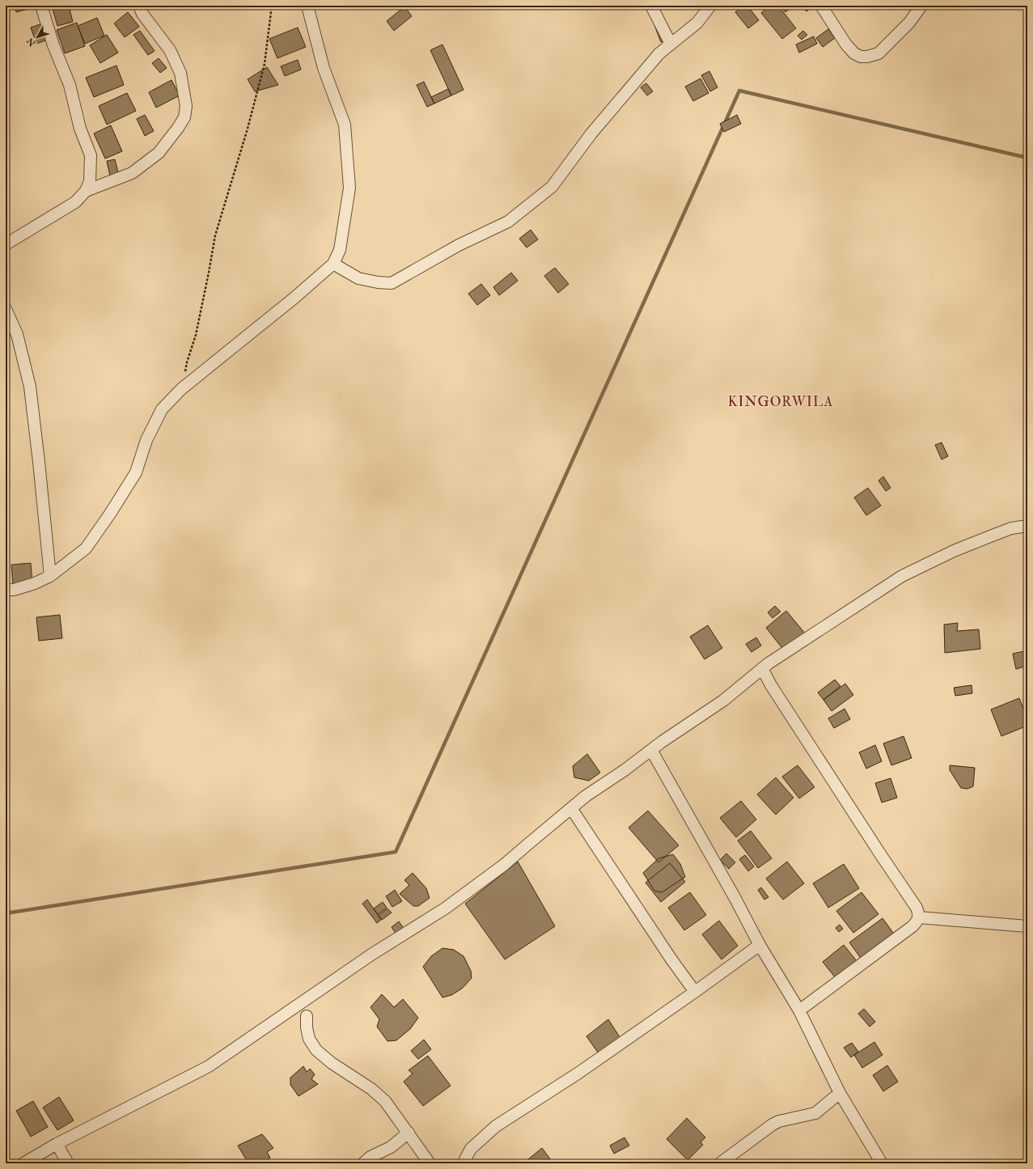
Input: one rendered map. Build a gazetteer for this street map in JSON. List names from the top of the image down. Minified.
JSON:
{"districts":["KINGORWILA"],"north":"bottom left"}
